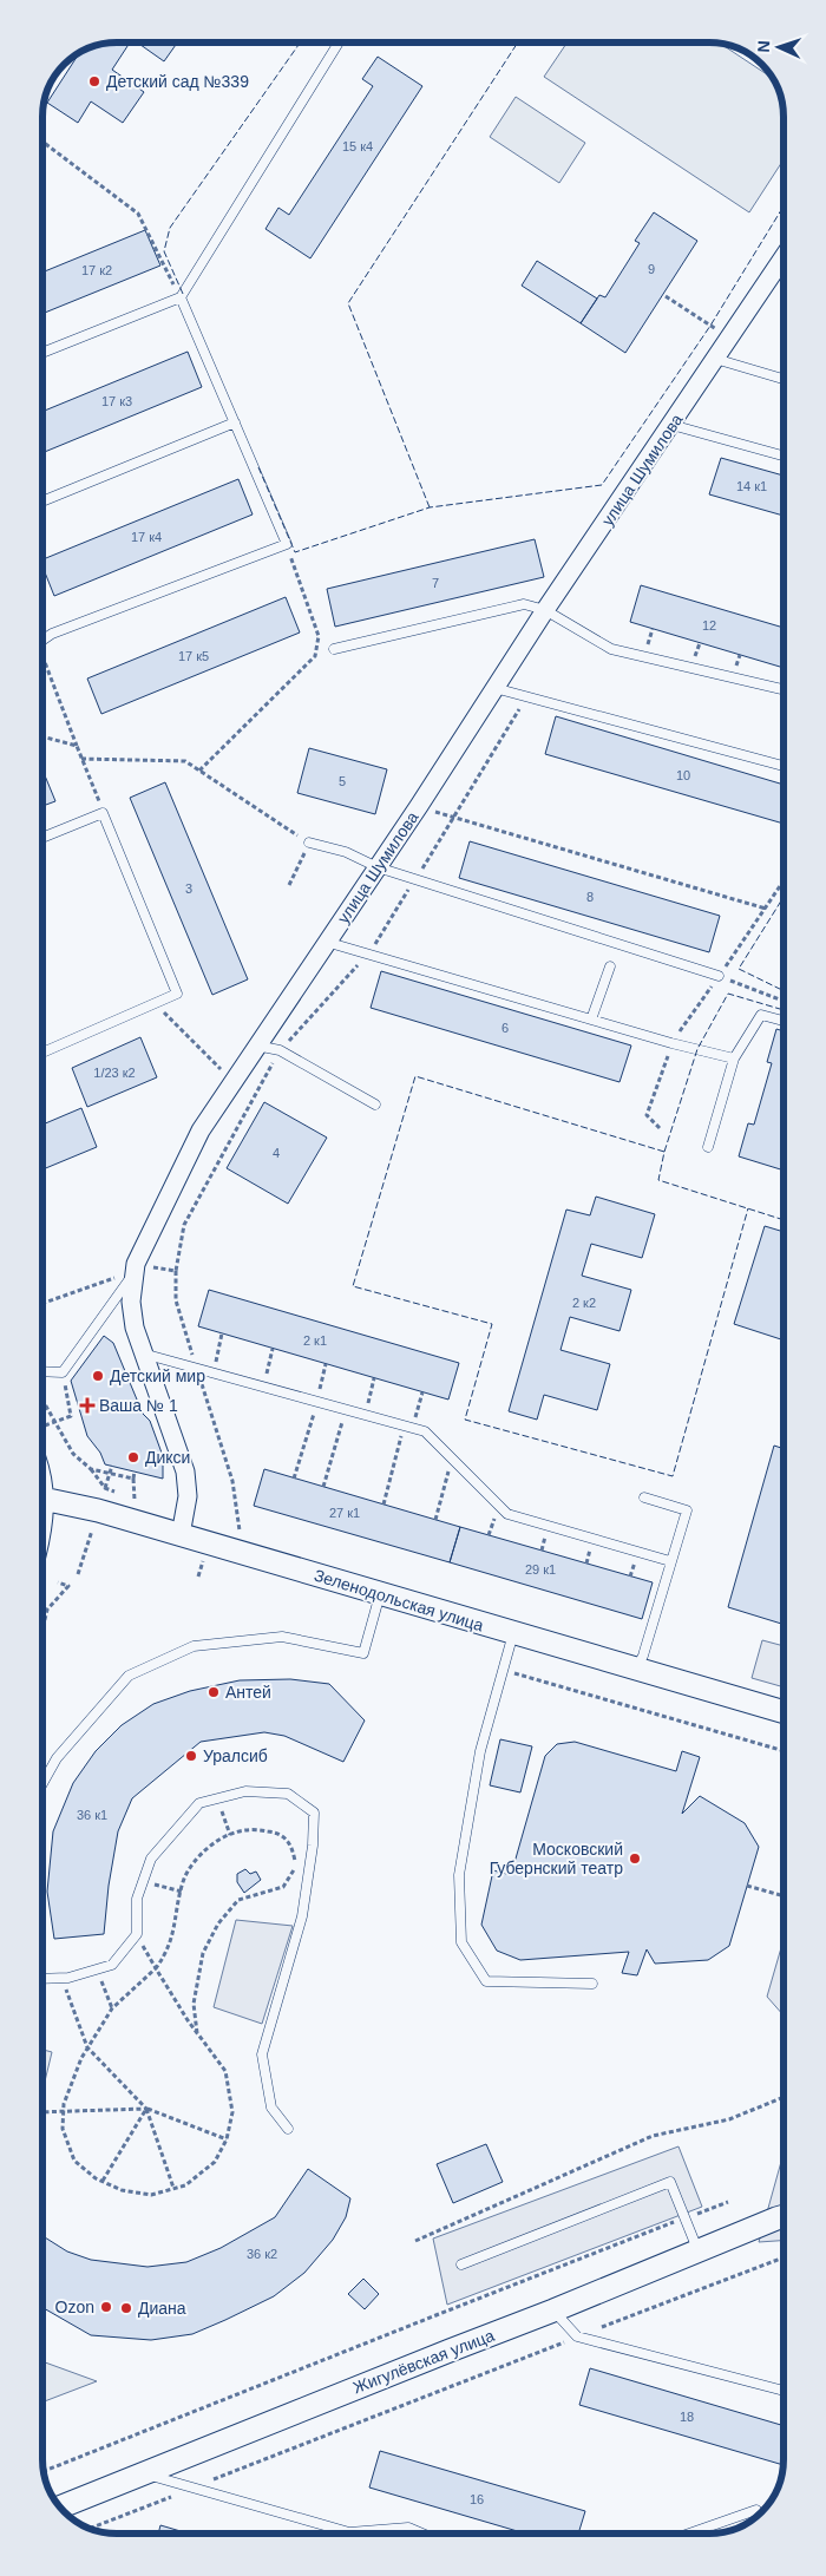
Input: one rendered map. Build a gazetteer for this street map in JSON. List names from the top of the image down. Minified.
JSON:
{"streets":{"street":["улица Шумилова","Зеленодольская улица","Жигулёвская улица"]},"crossings":[["улица Шумилова","Зеленодольская улица"]],"places":{"other":["Детский сад №339","Детский мир","Дикси","Антей","Уралсиб","Московский Губернский театр","Ozon","Диана"],"health":["Ваша № 1"]},"house_numbers":["15 к4","9","17 к2","17 к3","14 к1","17 к4","7","12","17 к5","10","5","3","8","6","1/23 к2","4","2 к2","2 к1","27 к1","29 к1","36 к1","36 к2","18","16"],"north":"left"}
